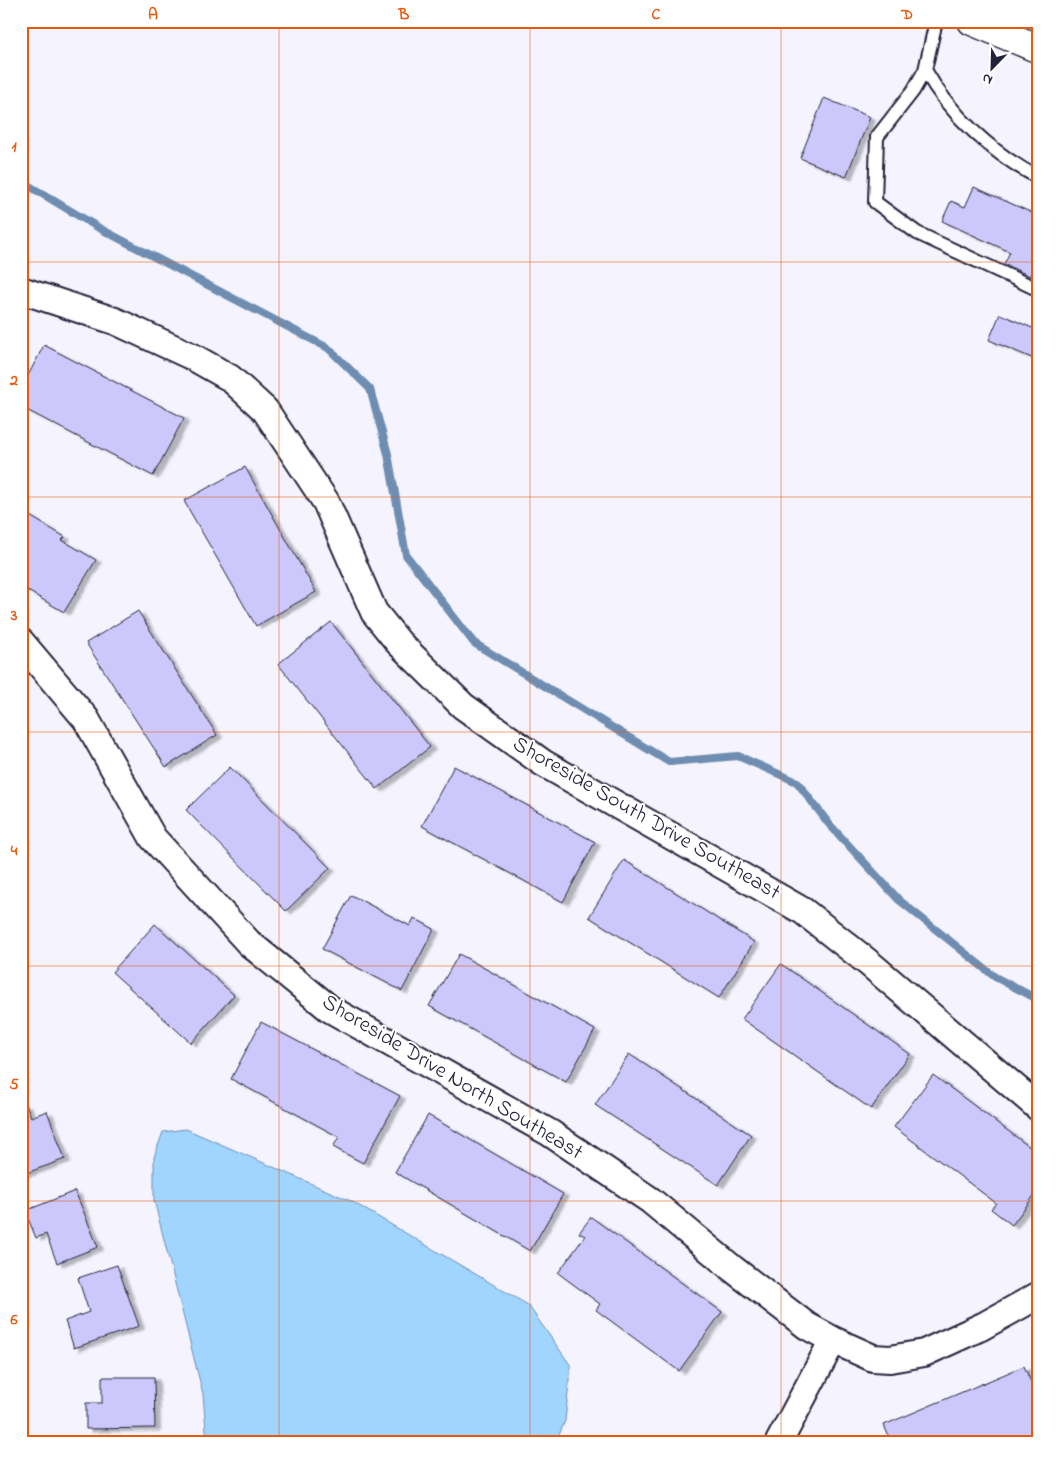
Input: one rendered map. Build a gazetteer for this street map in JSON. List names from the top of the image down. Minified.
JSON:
{"streets":{"street":["Shoreside South Drive Southeast","Shoreside Drive North Southeast"]},"north":"bottom left","grid":{"columns":["A","B","C","D"],"rows":["1","2","3","4","5","6"]}}
